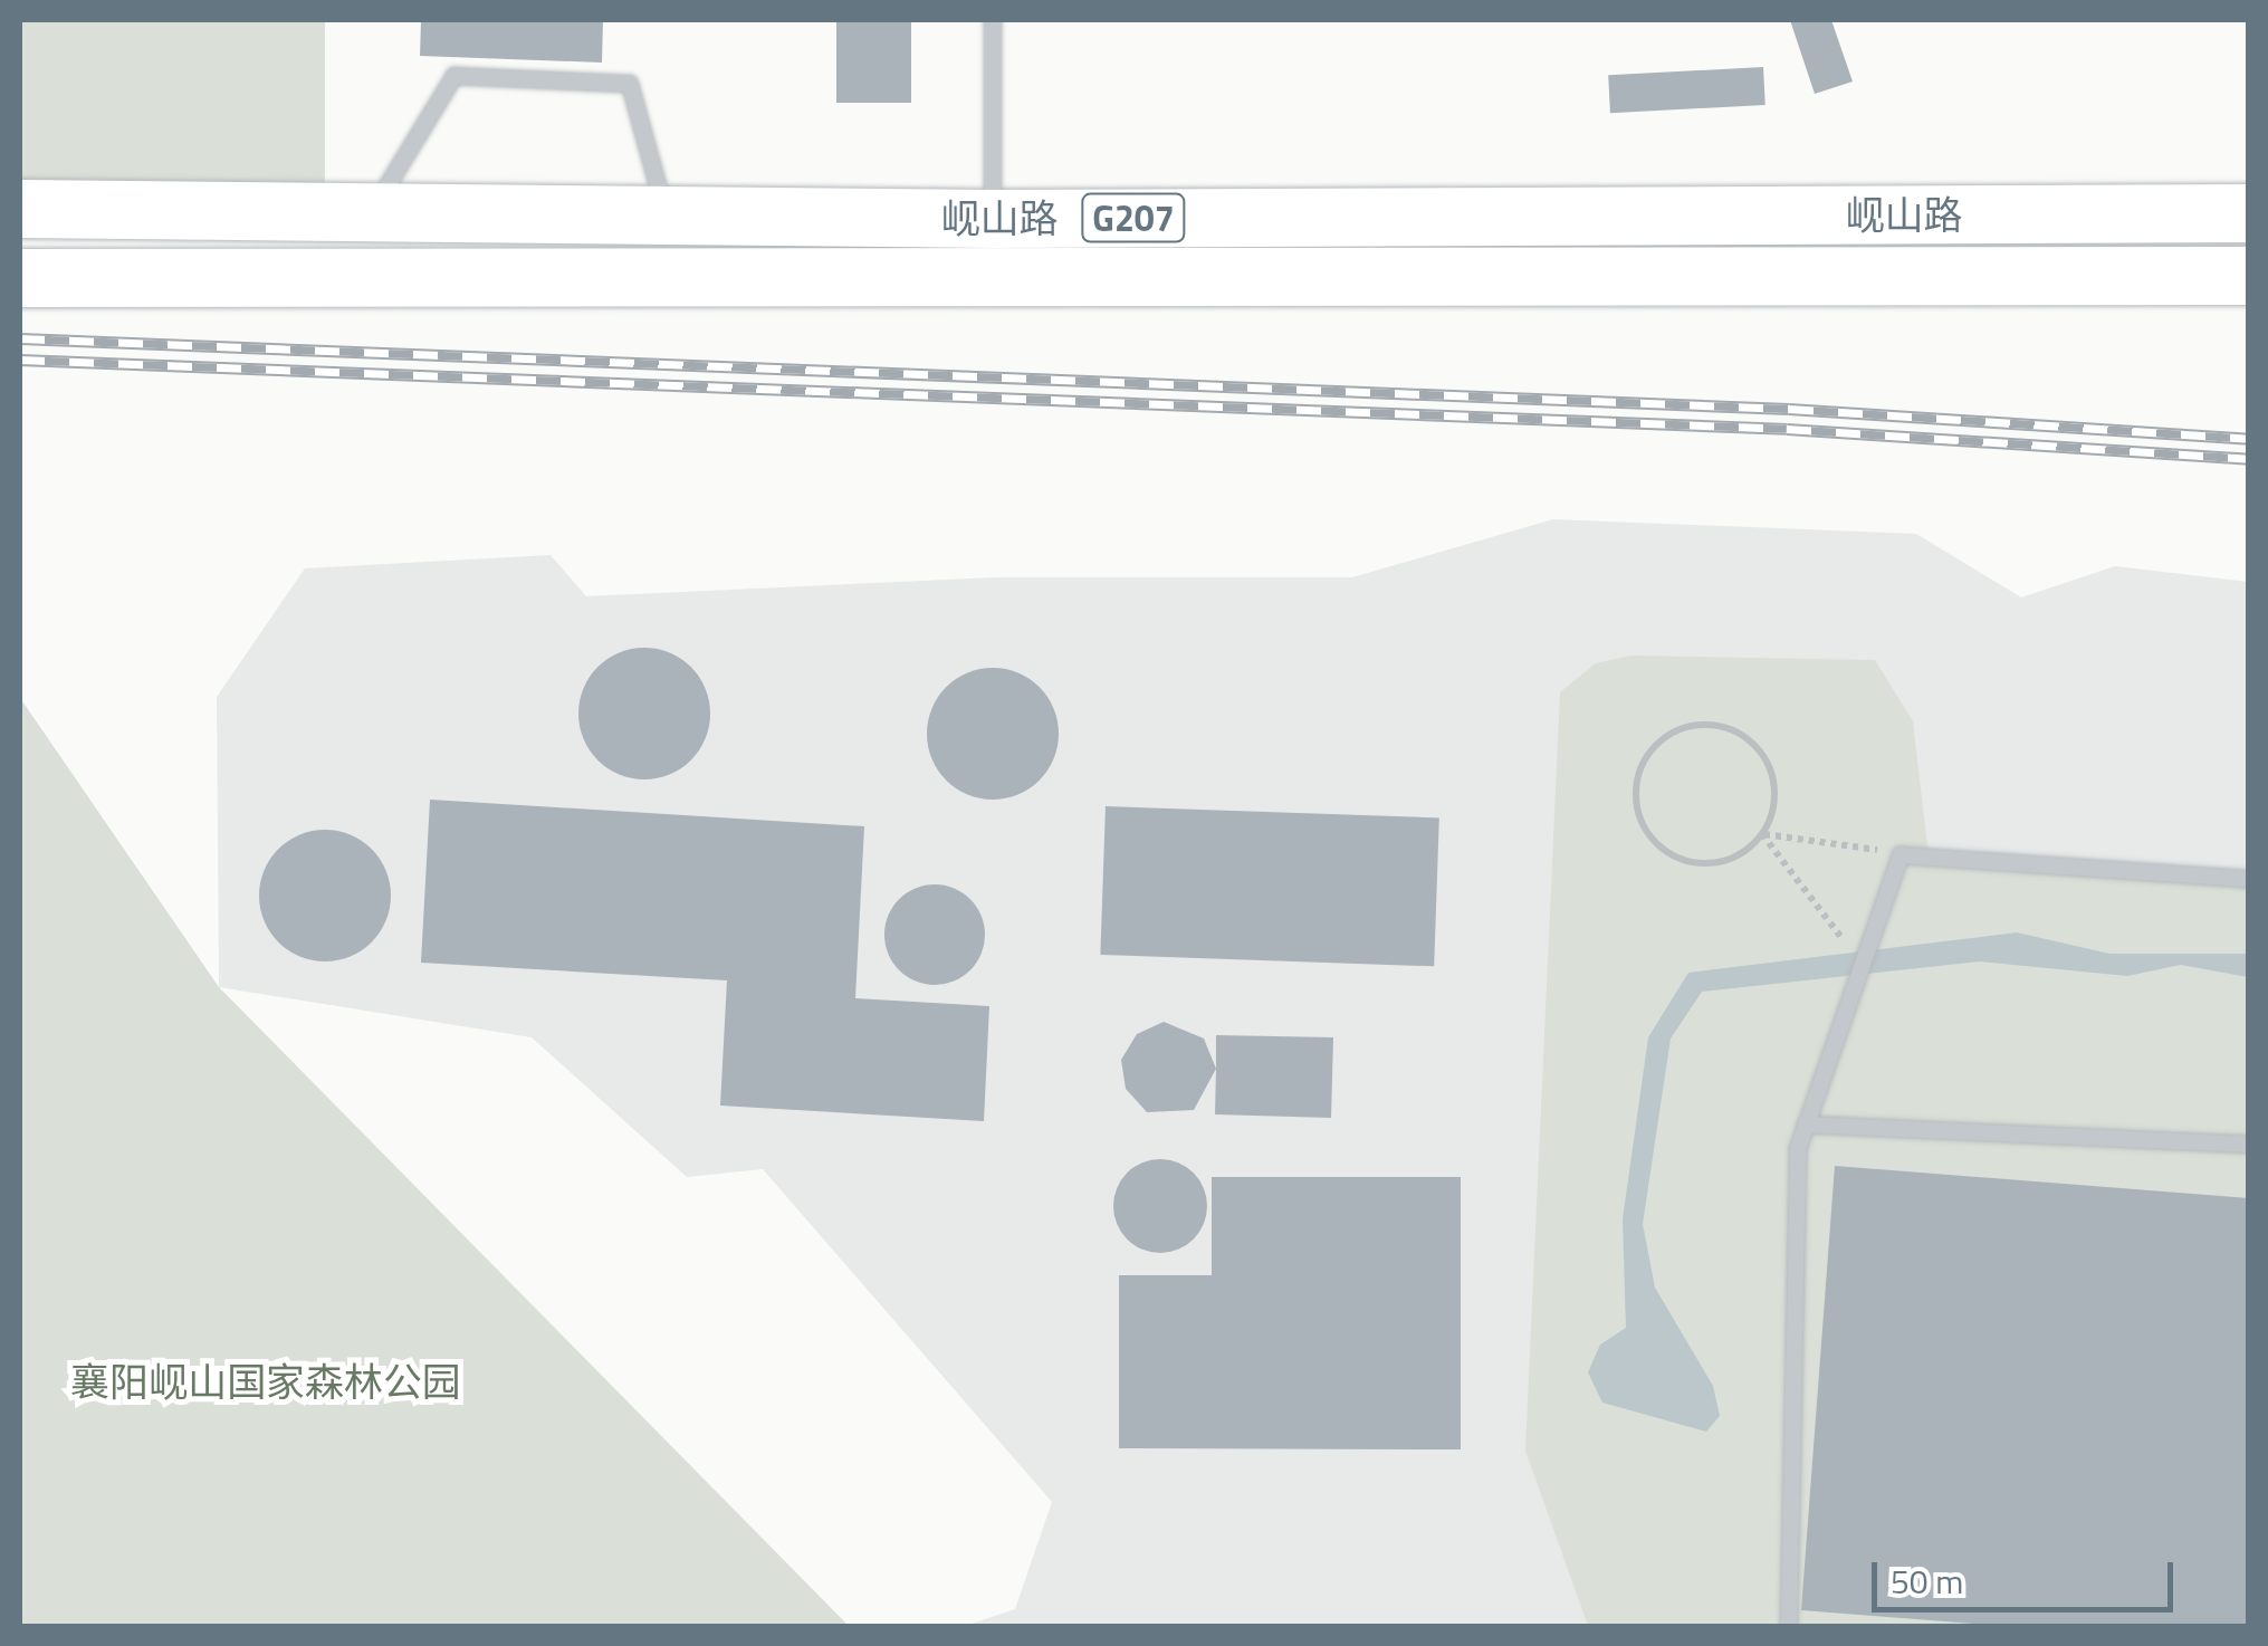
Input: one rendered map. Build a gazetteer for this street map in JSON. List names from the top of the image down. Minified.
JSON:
{"streets":{"highway":["岘山路","G207"]},"parks":["襄阳岘山国家森林公园"],"scale_bar":"50 m"}
